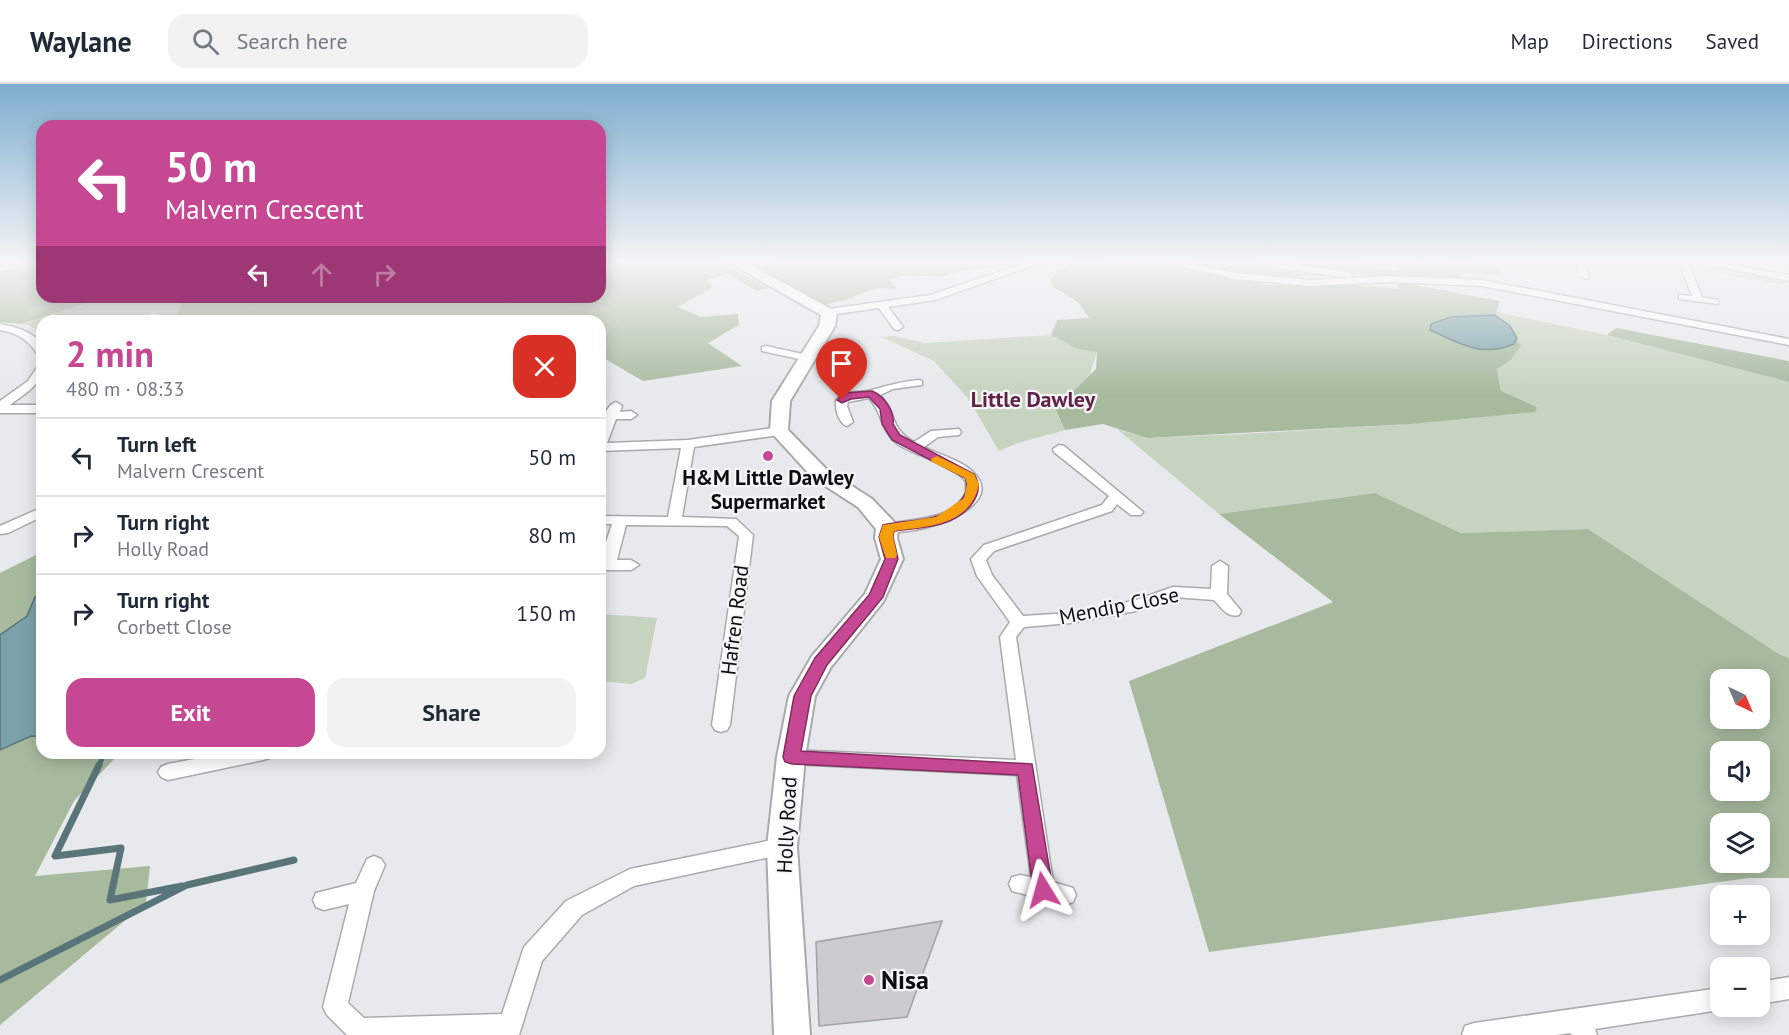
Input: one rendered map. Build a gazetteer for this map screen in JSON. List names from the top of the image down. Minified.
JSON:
{"streets":{"street":["Mendip Close","Hafren Road","Holly Road"]},"districts":["Little Dawley"],"places":["H&M Little Dawley Supermarket","Nisa"],"north":"bottom right","page":{"header":"Waylane","search":"Search here","nav":["Map","Directions","Saved"],"turn":["50 m","Malvern Crescent"],"heading":["2 min","480 m · 08:33"],"list":[{"name":"Turn left","note":"Malvern Crescent","value":"50 m"},{"name":"Turn right","note":"Holly Road","value":"80 m"},{"name":"Turn right","note":"Corbett Close","value":"150 m"}],"buttons":["Exit","Share"],"map_buttons":["+","−"]}}
